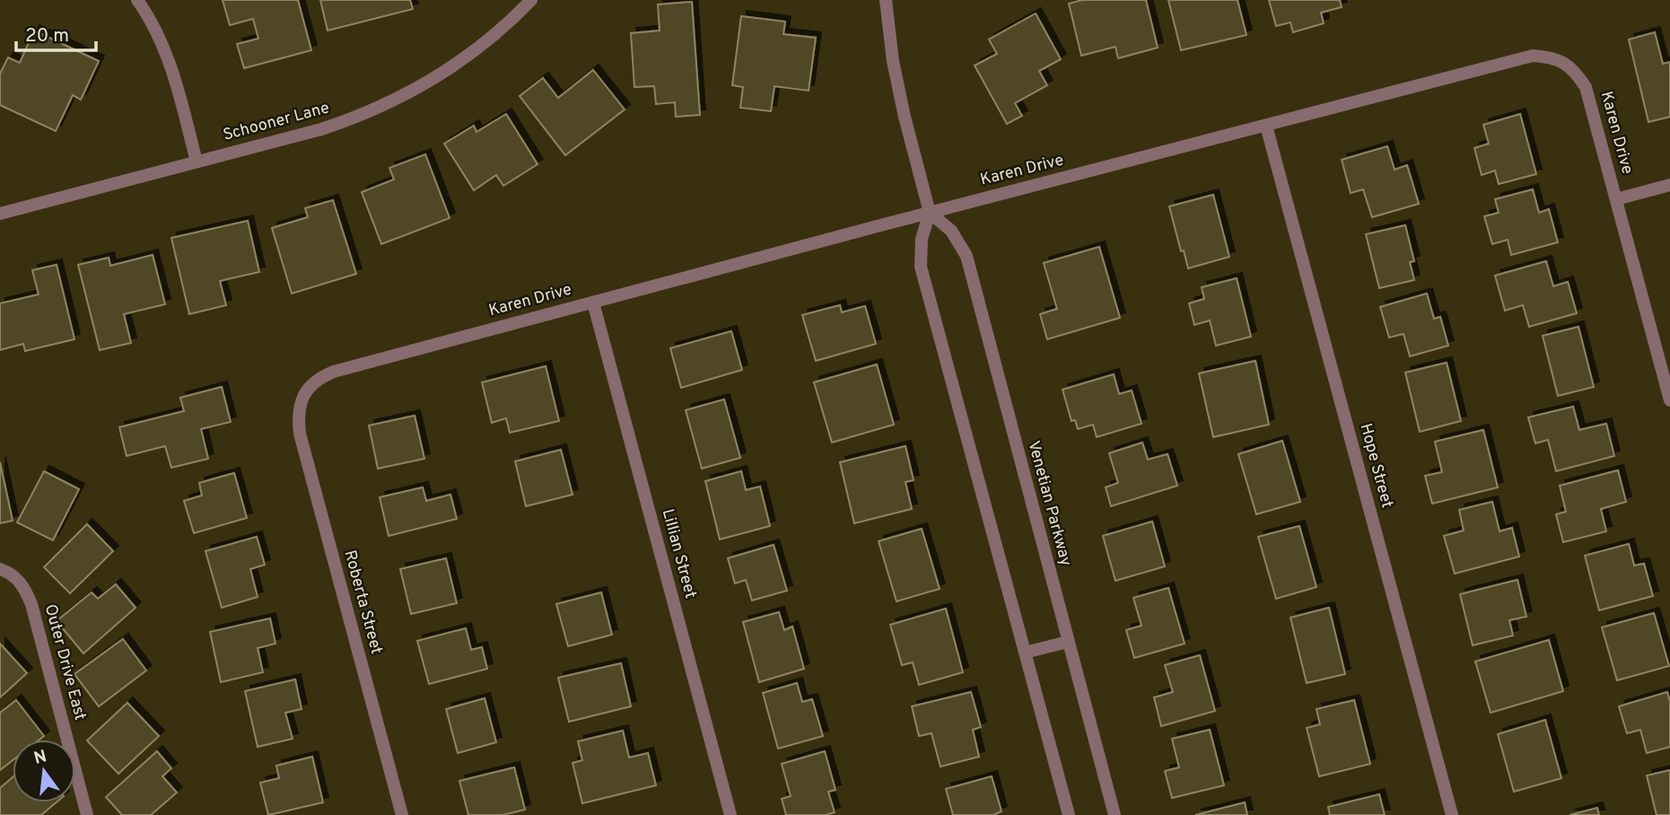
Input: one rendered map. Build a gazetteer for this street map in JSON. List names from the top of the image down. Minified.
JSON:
{"streets":{"street":["Schooner Lane","Karen Drive","Hope Street","Venetian Parkway","Lillian Street","Roberta Street","Outer Drive East"]},"crossings":[["Karen Drive","Hope Street"],["Karen Drive","Venetian Parkway"],["Karen Drive","Lillian Street"],["Karen Drive","Roberta Street"]],"scale_bar":"20 m","north":"top"}
